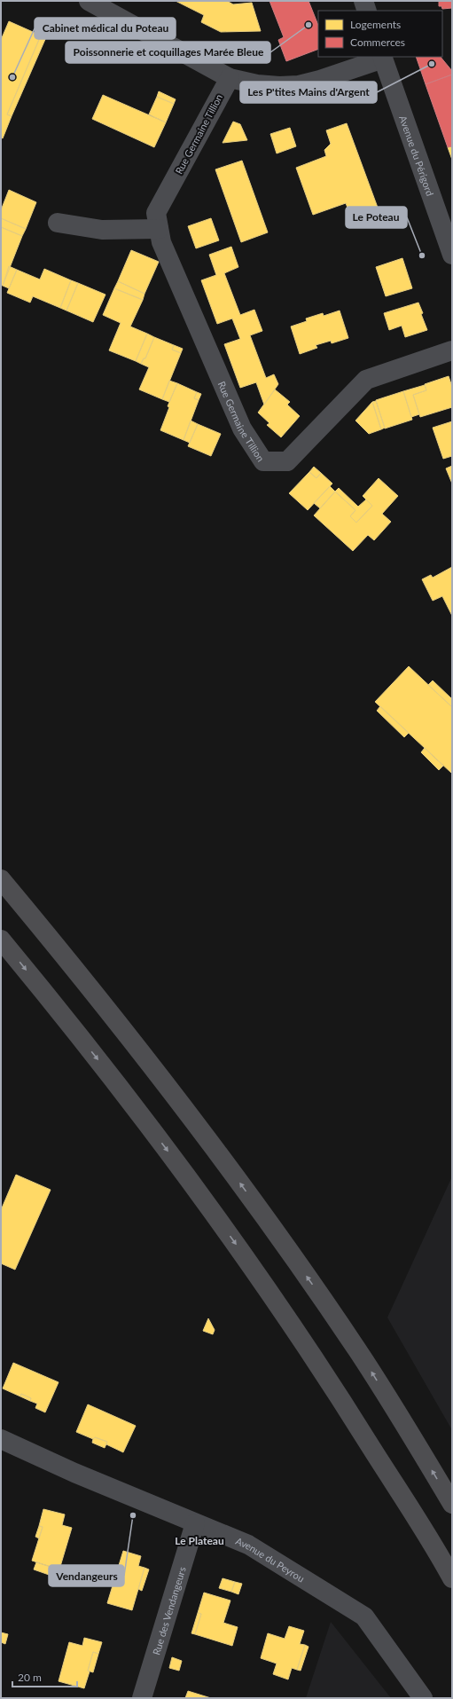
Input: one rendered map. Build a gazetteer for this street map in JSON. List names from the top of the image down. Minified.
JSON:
{"streets":{"street":["Rue Germaine Tillion","Avenue du Périgord","Avenue du Peyrou","Rue des Vendangeurs"]},"crossings":[["Avenue du Peyrou","Rue des Vendangeurs"]],"districts":["Le Plateau"],"places":["Poissonnerie et coquillages Marée Bleue","Les P'tites Mains d'Argent","Cabinet médical du Poteau","Le Poteau","Vendangeurs"],"legend":["Logements","Commerces"],"scale_bar":"20 m"}
